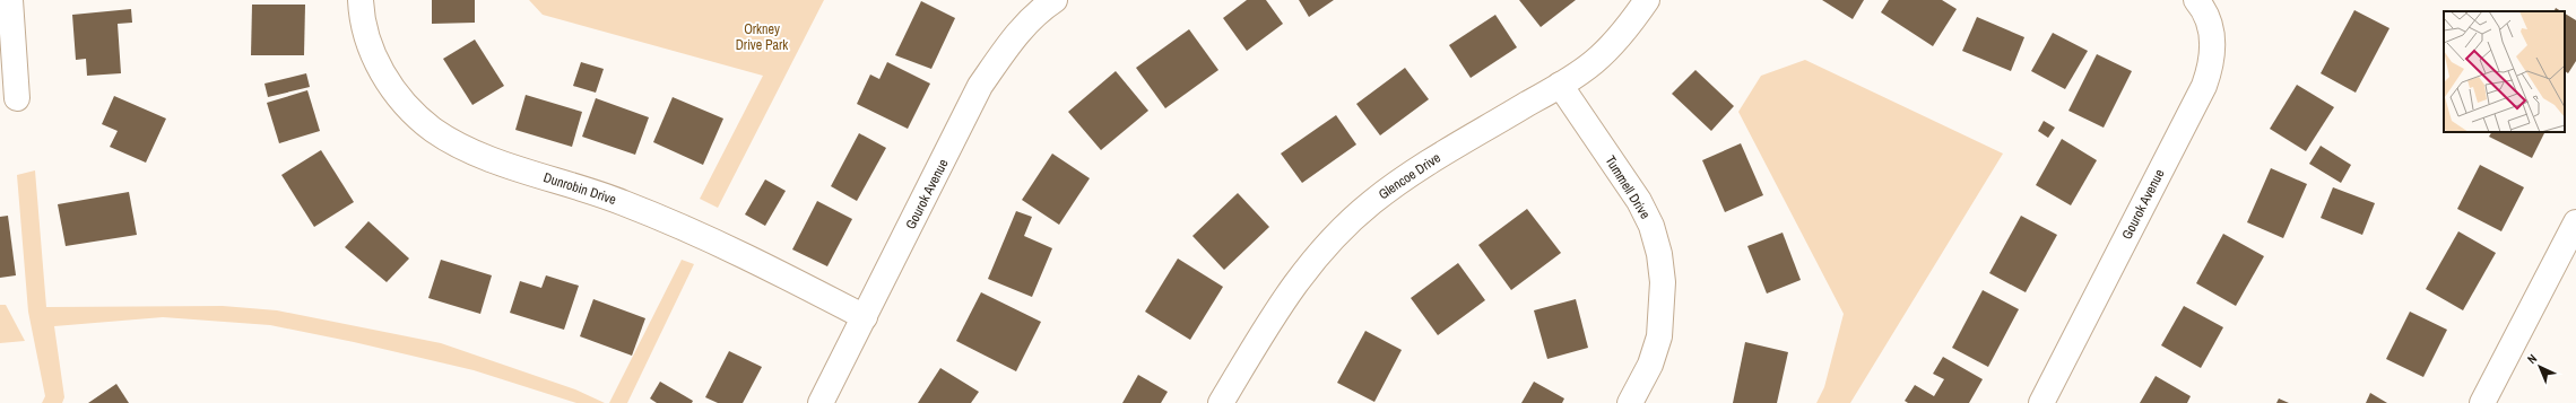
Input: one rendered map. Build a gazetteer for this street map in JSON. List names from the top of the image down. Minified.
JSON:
{"streets":{"street":["Glencoe Drive","Tummell Drive","Dunrobin Drive","Gourok Avenue"]},"crossings":[["Glencoe Drive","Tummell Drive"],["Dunrobin Drive","Gourok Avenue"]],"parks":["Orkney Drive Park"],"north":"top left"}
